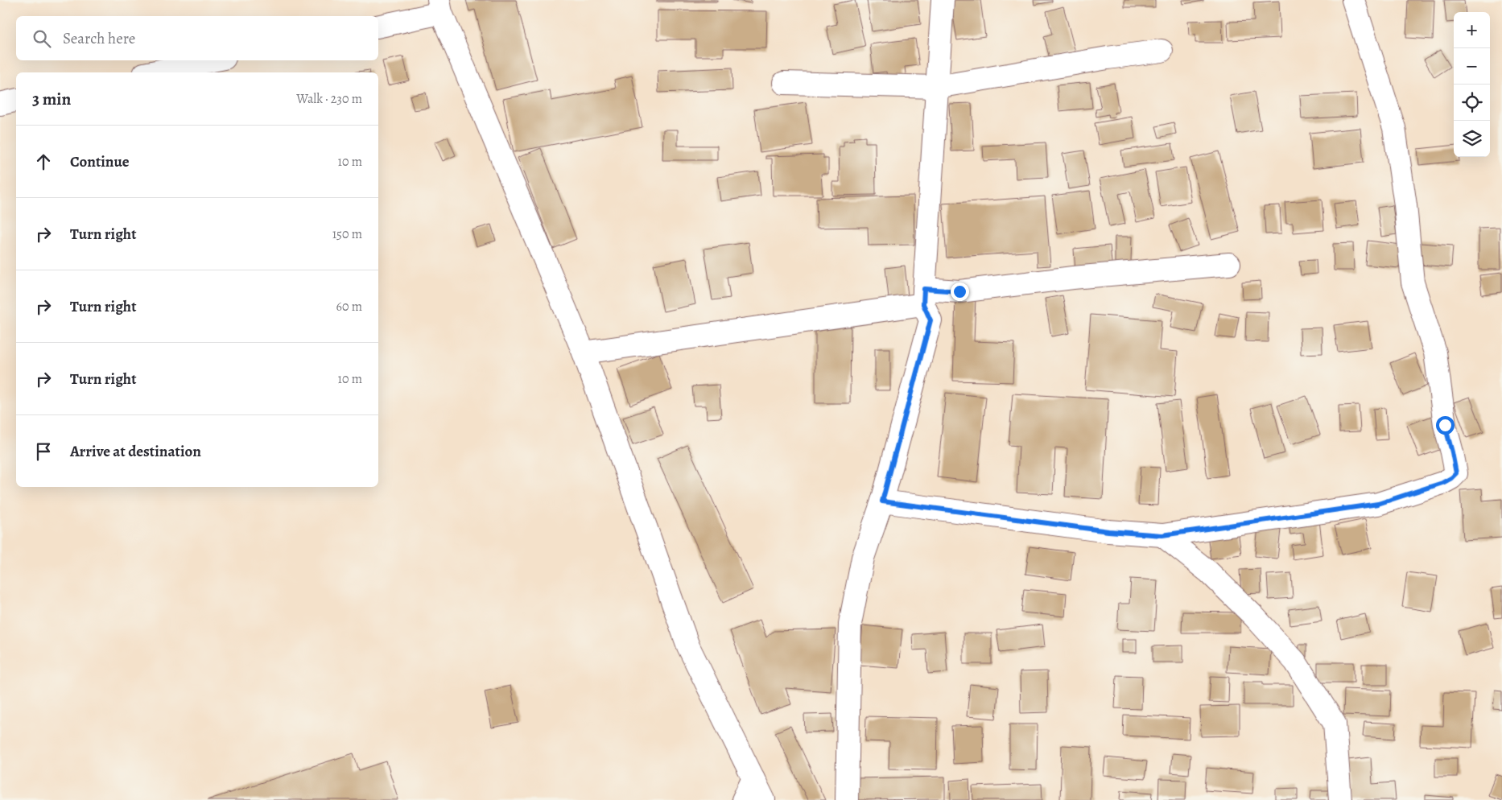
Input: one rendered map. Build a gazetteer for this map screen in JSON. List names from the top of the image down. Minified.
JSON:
{"page":{"map_buttons":["+","−"],"search":"Search here","heading":["3 min","Walk · 230 m"],"list":[["Continue","10 m"],["Turn right","150 m"],["Turn right","60 m"],["Turn right","10 m"],"Arrive at destination"]}}
